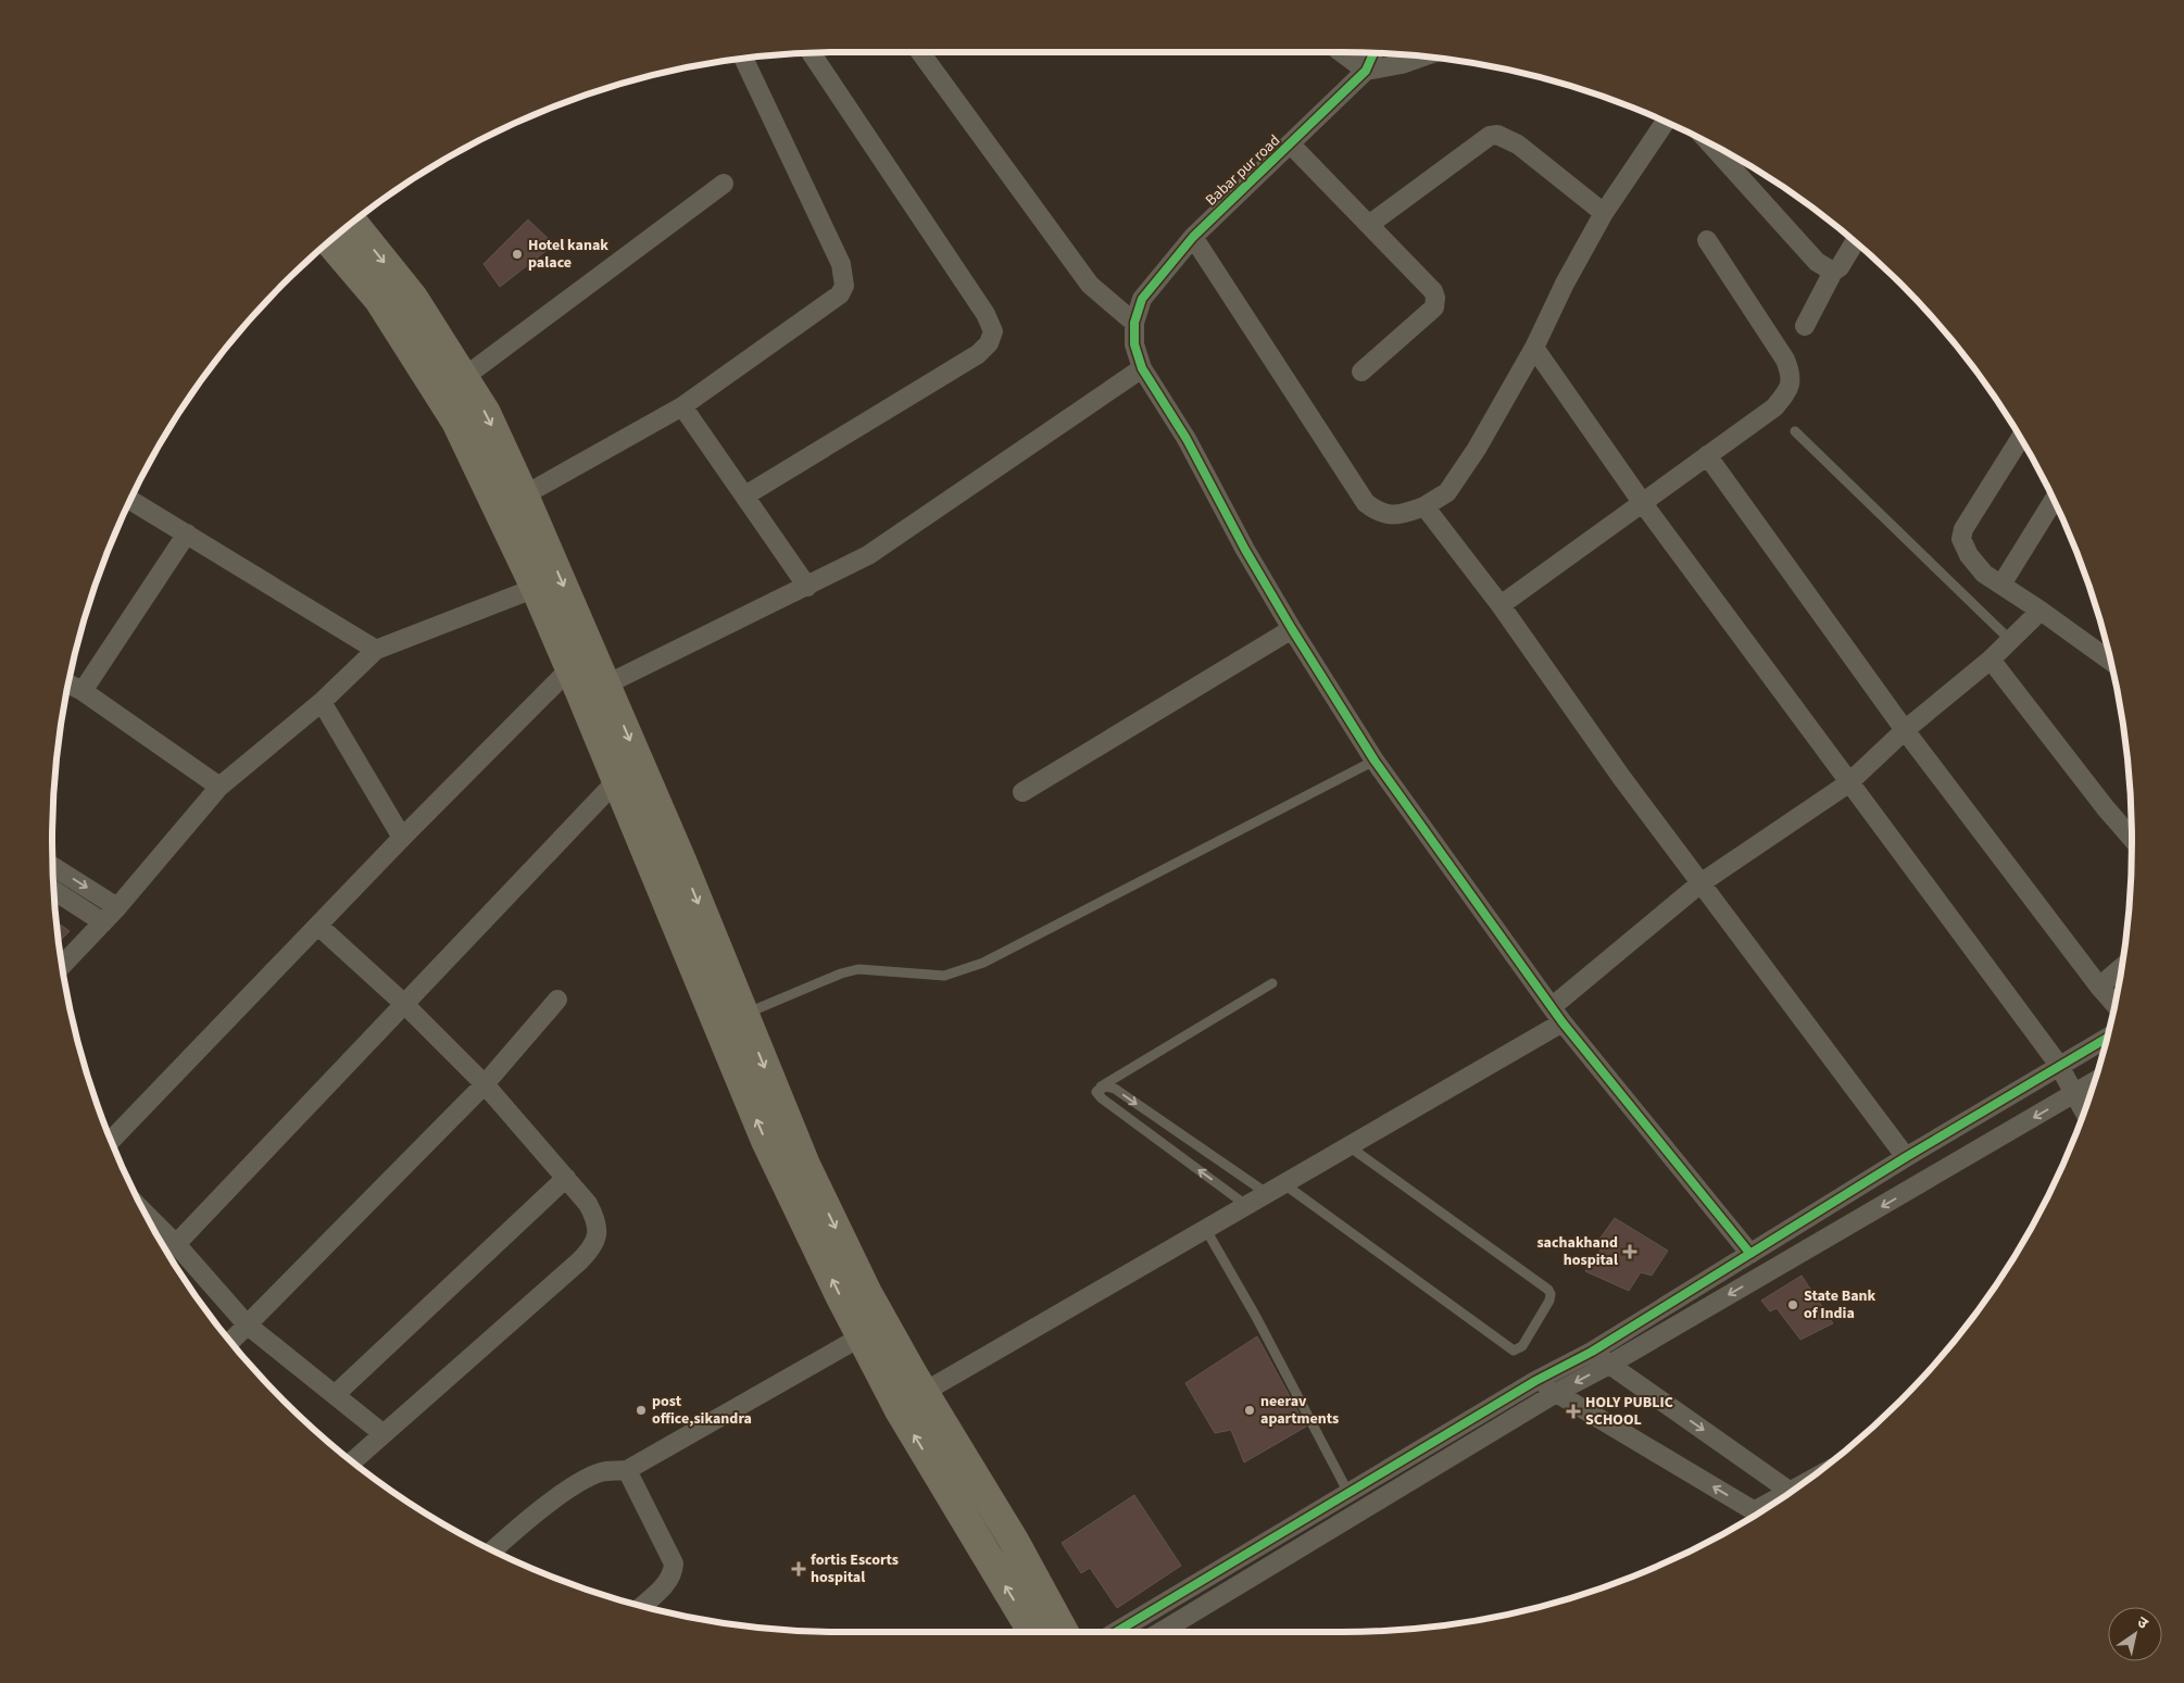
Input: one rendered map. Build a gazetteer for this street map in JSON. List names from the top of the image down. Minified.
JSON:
{"streets":{"street":["Babar pur road"]},"places":{"other":["Hotel kanak palace","State Bank of India","post office,sikandra","neerav apartments"],"health":["sachakhand hospital","HOLY PUBLIC SCHOOL","fortis Escorts hospital"]},"north":"top right"}
